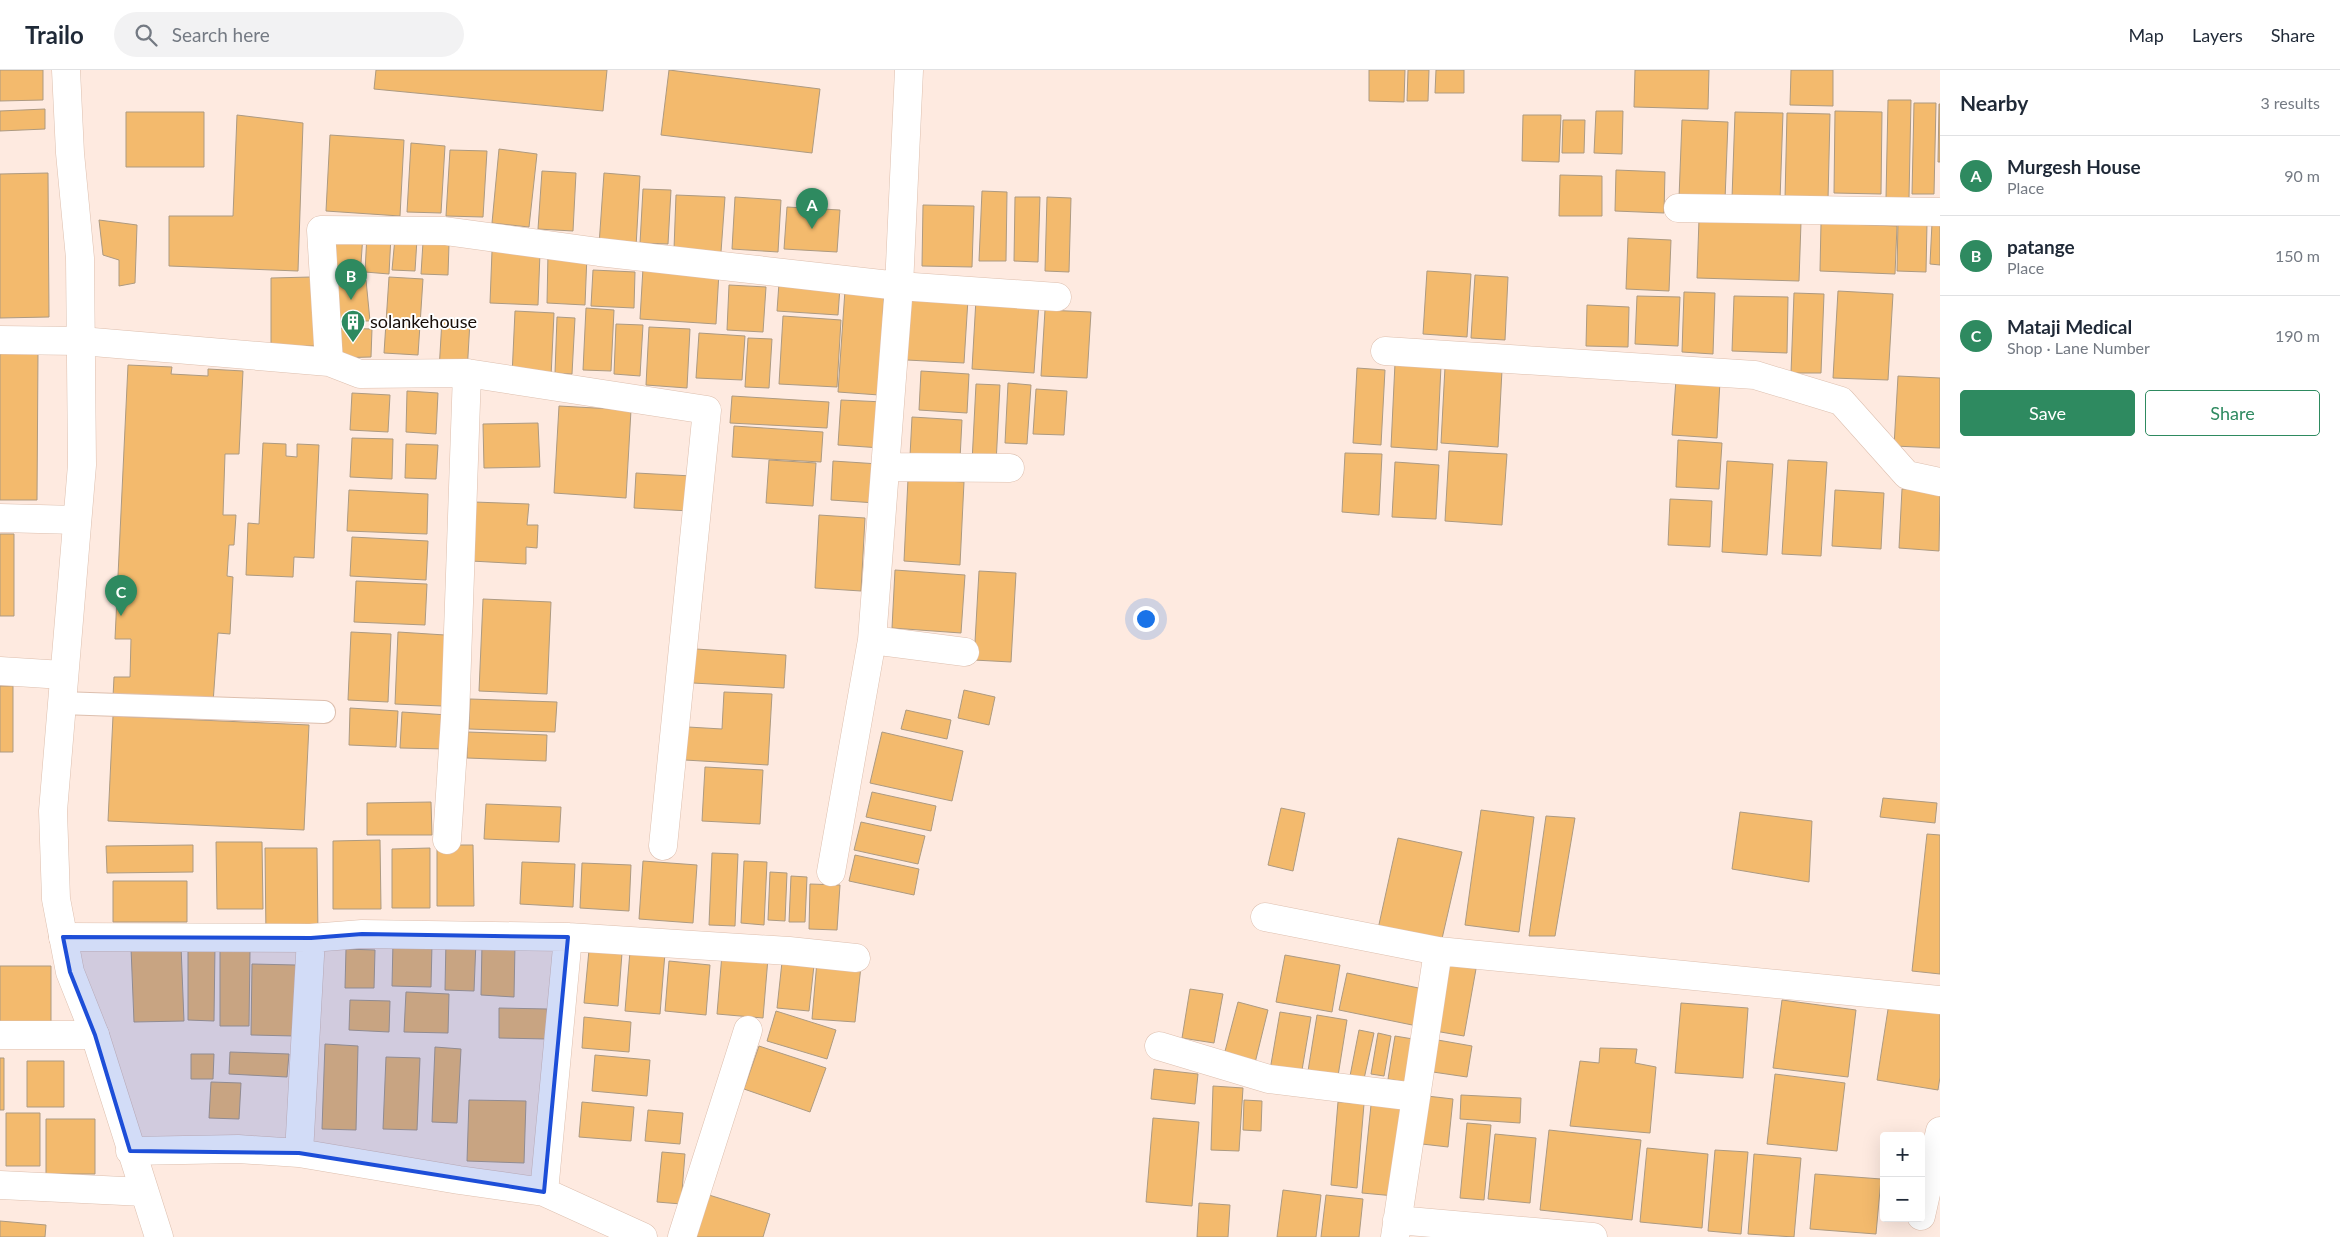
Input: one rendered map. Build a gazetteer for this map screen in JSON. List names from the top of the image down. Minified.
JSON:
{"places":{"building":["solankehouse"]},"page":{"header":"Trailo","search":"Search here","nav":["Map","Layers","Share"],"heading":["Nearby","3 results"],"list":[{"mark":"A","name":"Murgesh House","note":"Place","value":"90 m"},{"mark":"B","name":"patange","note":"Place","value":"150 m"},{"mark":"C","name":"Mataji Medical","note":"Shop · Lane Number","value":"190 m"}],"pins":["A","B","C"],"buttons":["Save","Share"],"map_buttons":["+","−"]}}
